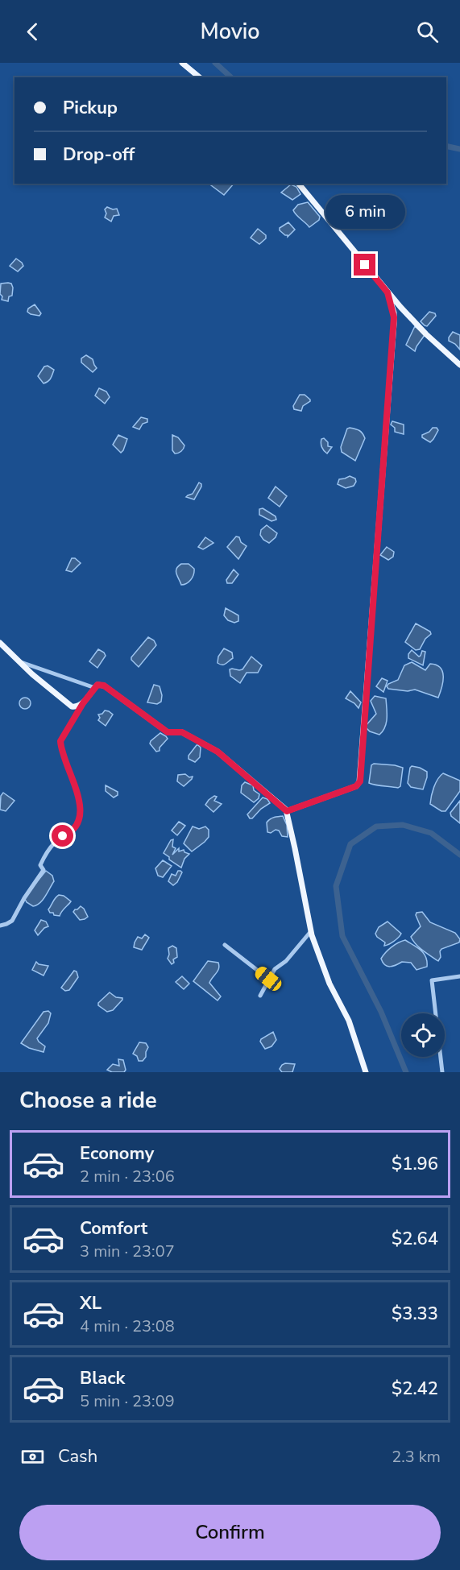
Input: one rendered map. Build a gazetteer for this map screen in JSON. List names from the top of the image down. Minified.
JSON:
{"page":{"header":"Movio","banner":["Pickup","Drop-off"],"bubble":"6 min","heading":"Choose a ride","list":[{"name":"Economy","note":"2 min · 23:06","value":"$1.96"},{"name":"Comfort","note":"3 min · 23:07","value":"$2.64"},{"name":"XL","note":"4 min · 23:08","value":"$3.33"},{"name":"Black","note":"5 min · 23:09","value":"$2.42"}],"pay":["Cash","2.3 km"],"buttons":"Confirm"}}
